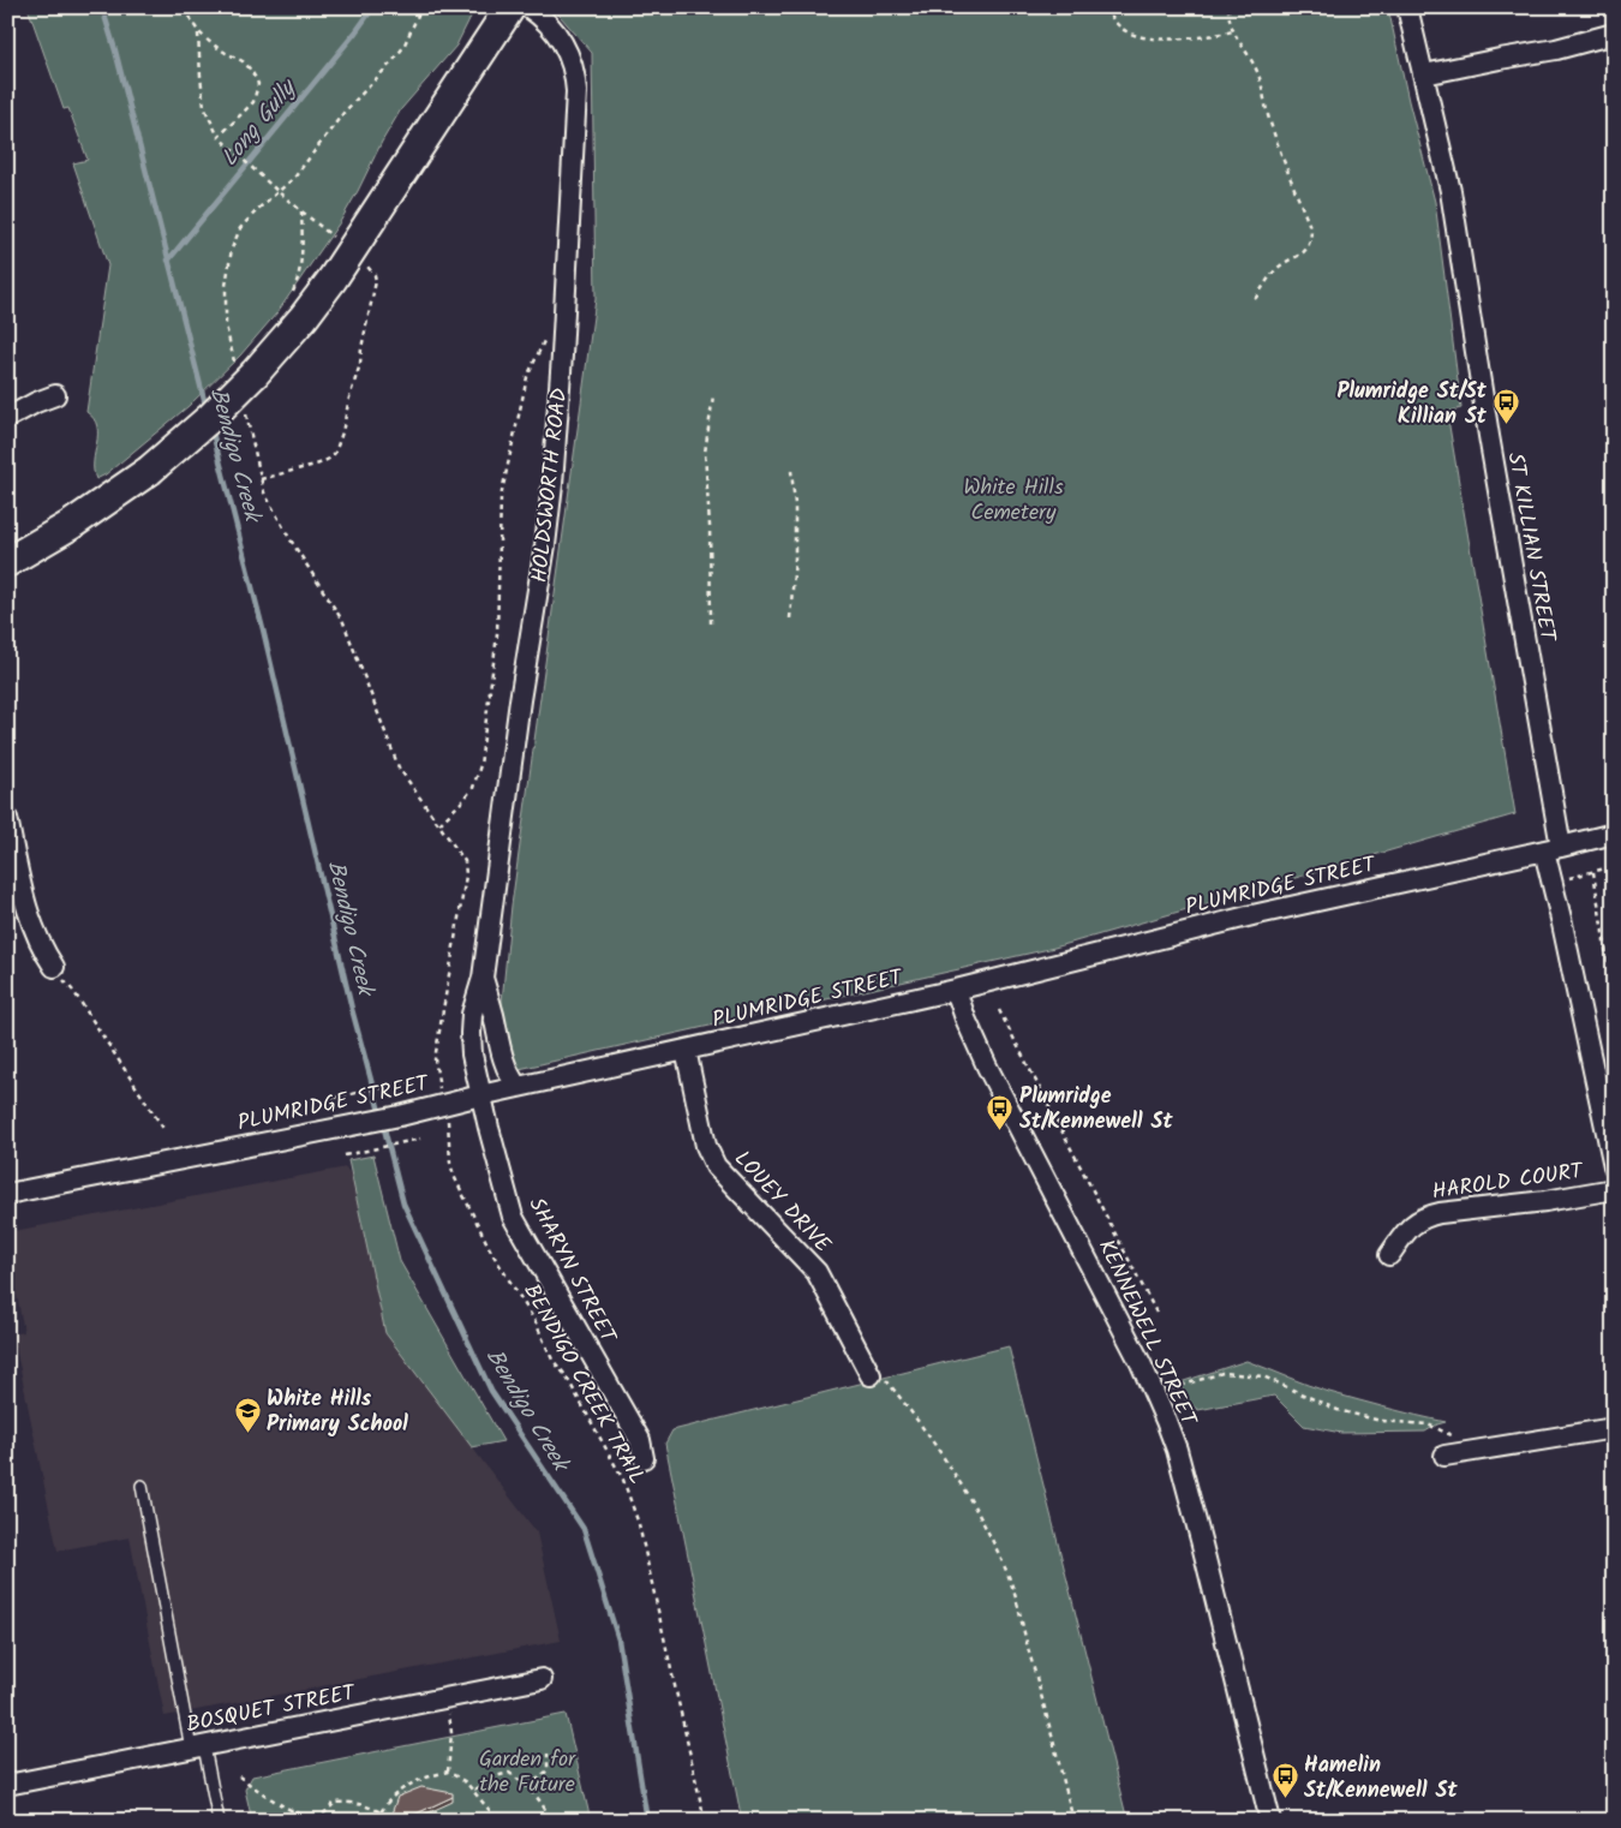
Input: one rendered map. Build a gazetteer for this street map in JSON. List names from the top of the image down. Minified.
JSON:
{"streets":{"street":["HOLDSWORTH ROAD","ST KILLIAN STREET","PLUMRIDGE STREET","HAROLD COURT","LOUEY DRIVE","SHARYN STREET","KENNEWELL STREET","BOSQUET STREET"],"path":["BENDIGO CREEK TRAIL"]},"crossings":[["HOLDSWORTH ROAD","PLUMRIDGE STREET"],["HOLDSWORTH ROAD","SHARYN STREET"],["ST KILLIAN STREET","PLUMRIDGE STREET"],["PLUMRIDGE STREET","LOUEY DRIVE"],["PLUMRIDGE STREET","SHARYN STREET"],["PLUMRIDGE STREET","KENNEWELL STREET"]],"water":["Long Gully","Bendigo Creek"],"parks":["White Hills Cemetery","Garden for the Future"],"places":{"bus stop":["Plumridge St/St Killian St","Plumridge St/Kennewell St","Hamelin St/Kennewell St"],"school or university":["White Hills Primary School"]}}
